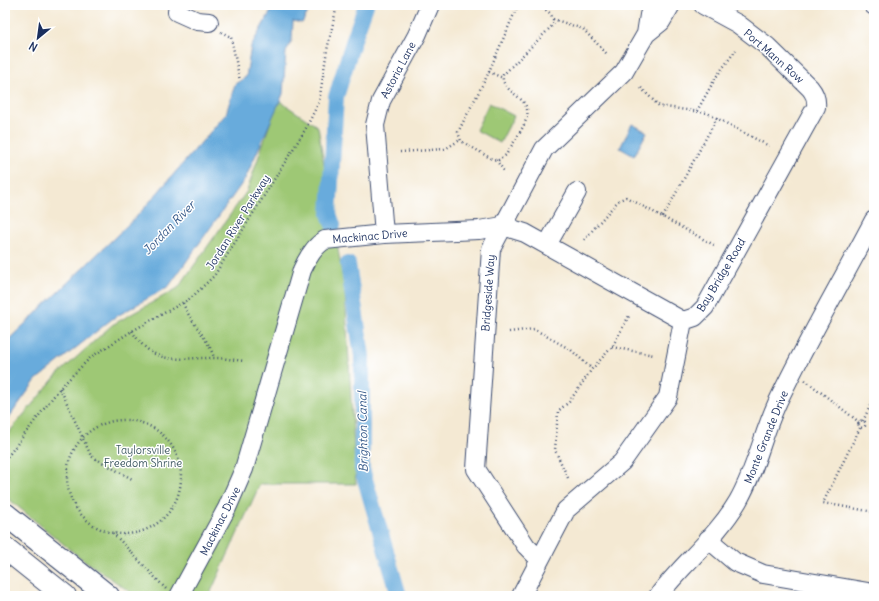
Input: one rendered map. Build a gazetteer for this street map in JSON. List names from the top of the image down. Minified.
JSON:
{"streets":{"street":["Port Mann Row","Astoria Lane","Mackinac Drive","Bay Bridge Road","Bridgeside Way","Monte Grande Drive"],"path":["Jordan River Parkway"]},"crossings":[["Port Mann Row","Bay Bridge Road"],["Astoria Lane","Mackinac Drive"],["Mackinac Drive","Bay Bridge Road"],["Mackinac Drive","Bridgeside Way"]],"water":["Jordan River","Brighton Canal"],"parks":["Taylorsville Freedom Shrine"],"north":"bottom left"}
